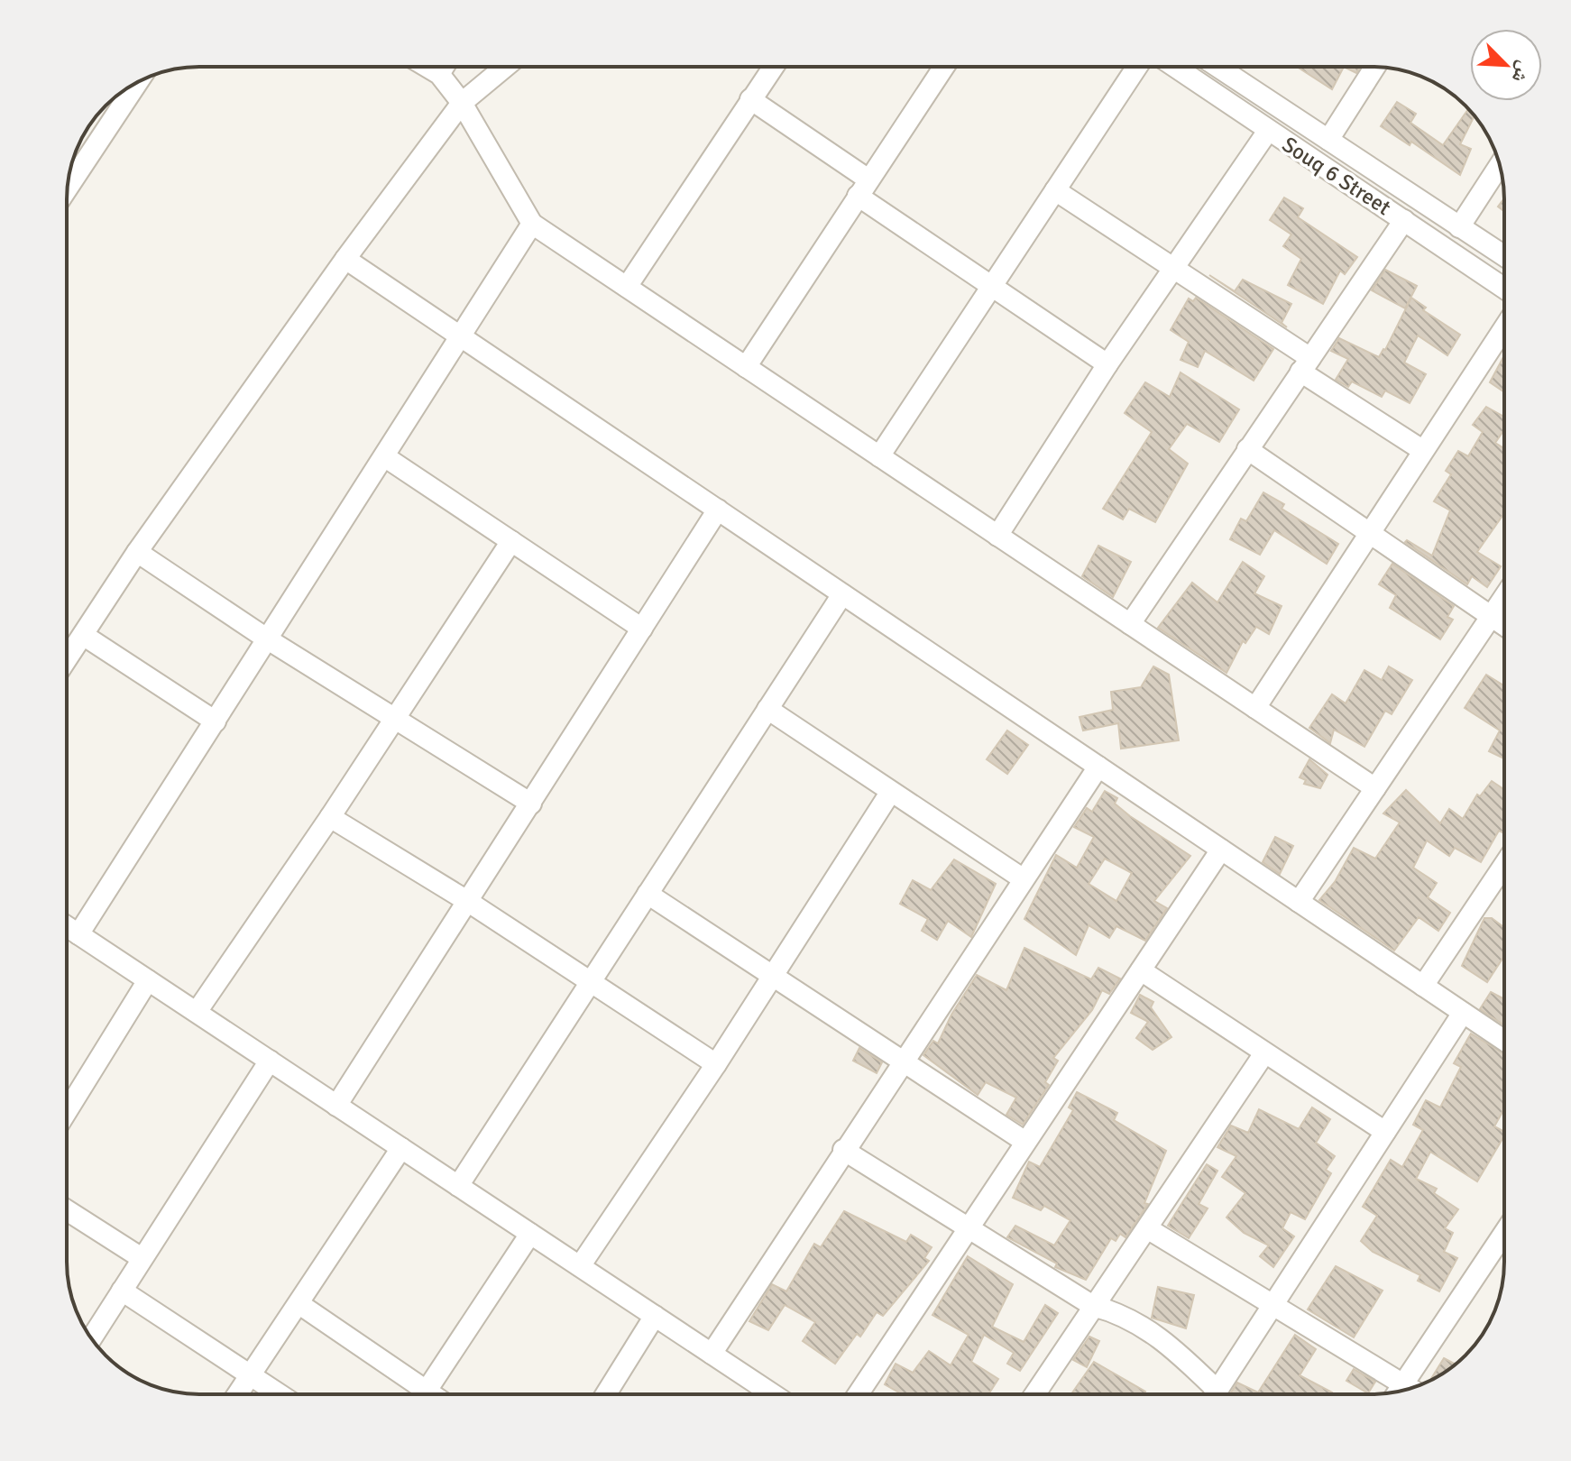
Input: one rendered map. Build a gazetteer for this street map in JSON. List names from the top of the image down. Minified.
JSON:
{"streets":{"street":["Souq 6 Street"]},"north":"bottom right"}
